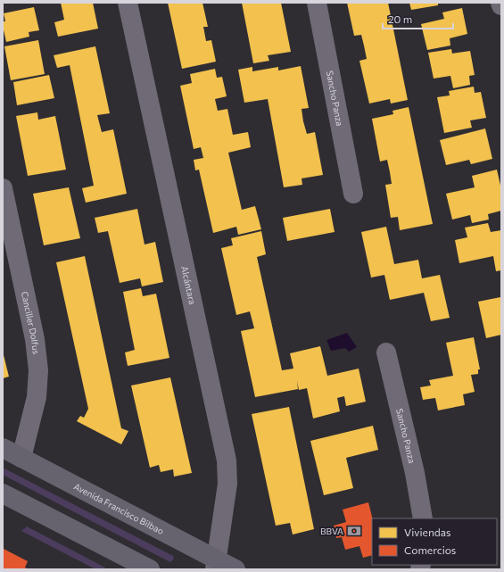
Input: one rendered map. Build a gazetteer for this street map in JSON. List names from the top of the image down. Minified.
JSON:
{"streets":{"main road":["Avenida Francisco Bilbao"],"street":["Sancho Panza","Alcántara","Canciller Dolfus"]},"crossings":[["Alcántara","Avenida Francisco Bilbao"],["Canciller Dolfus","Avenida Francisco Bilbao"]],"places":{"bank":["BBVA"]},"legend":["Viviendas","Comercios"],"scale_bar":"20 m"}
